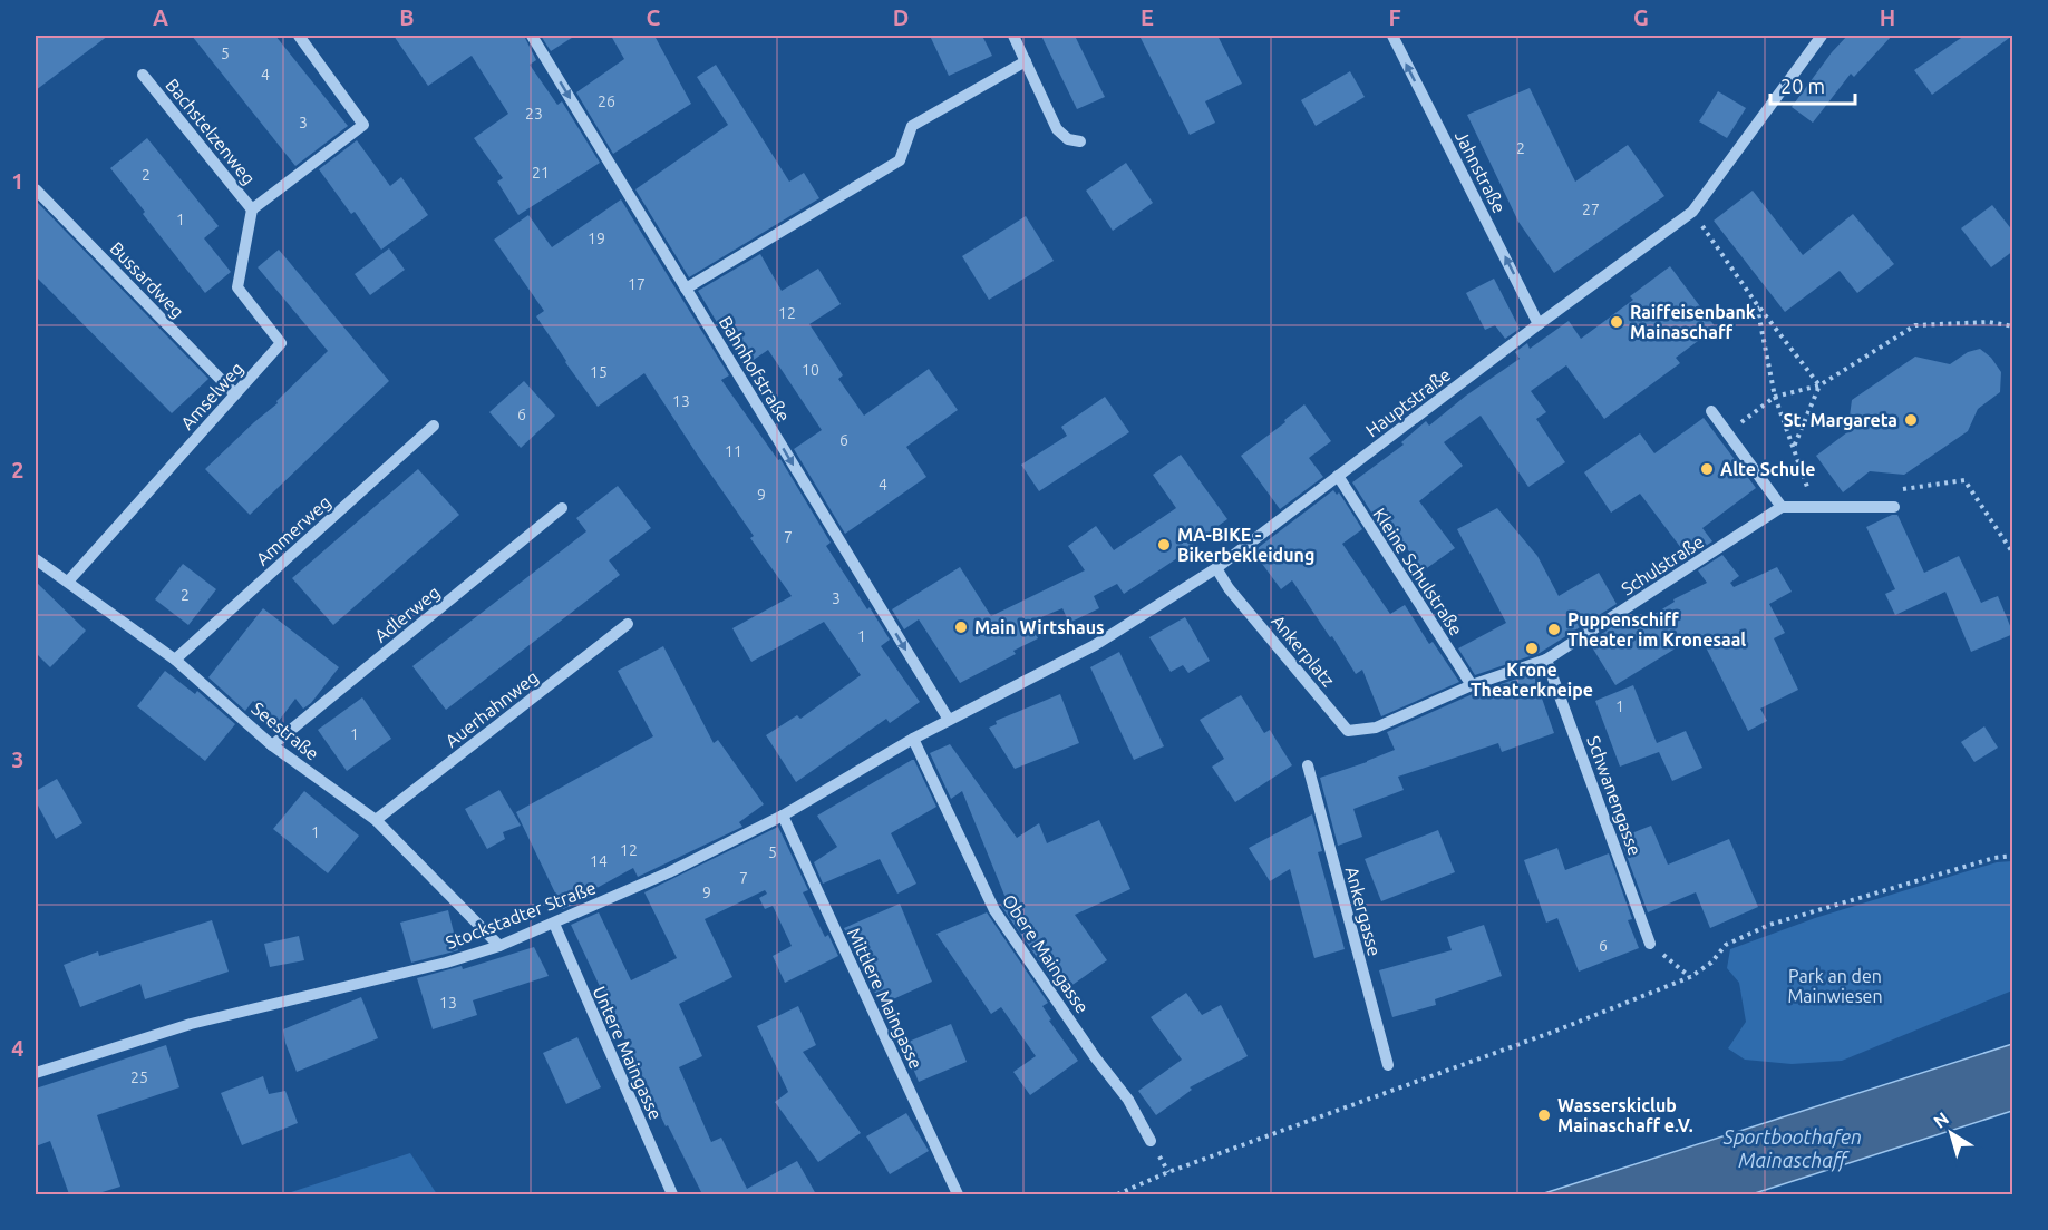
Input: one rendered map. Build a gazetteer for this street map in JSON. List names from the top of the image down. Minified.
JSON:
{"streets":{"street":["Bachstelzenweg","Jahnstraße","Bussardweg","Bahnhofstraße","Amselweg","Hauptstraße","Ammerweg","Schulstraße","Kleine Schulstraße","Adlerweg","Ankerplatz","Auerhahnweg","Seestraße","Schwanengasse","Ankergasse","Stockstadter Straße","Obere Maingasse","Mittlere Maingasse","Untere Maingasse"]},"crossings":[["Bachstelzenweg","Amselweg"],["Jahnstraße","Hauptstraße"],["Bussardweg","Amselweg"],["Bahnhofstraße","Hauptstraße"],["Bahnhofstraße","Stockstadter Straße"],["Amselweg","Seestraße"],["Hauptstraße","Kleine Schulstraße"],["Hauptstraße","Ankerplatz"],["Hauptstraße","Stockstadter Straße"],["Ammerweg","Seestraße"],["Schulstraße","Kleine Schulstraße"],["Schulstraße","Ankerplatz"],["Schulstraße","Schwanengasse"],["Adlerweg","Seestraße"],["Auerhahnweg","Seestraße"],["Seestraße","Stockstadter Straße"],["Stockstadter Straße","Obere Maingasse"],["Stockstadter Straße","Mittlere Maingasse"],["Stockstadter Straße","Untere Maingasse"]],"one_way":["Jahnstraße","Bahnhofstraße"],"water":["Sportboothafen Mainaschaff"],"parks":["Park an den Mainwiesen"],"places":["Raiffeisenbank Mainaschaff","St. Margareta","Alte Schule","MA-BIKE - Bikerbekleidung","Main Wirtshaus","Puppenschiff Theater im Kronesaal","Krone Theaterkneipe","Wasserskiclub Mainaschaff e.V."],"house_numbers":["5","4","26","23","3","2","21","2","27","1","19","17","12","10","15","13","6","6","11","4","9","7","2","3","1","1","1","1","12","5","14","7","9","6","13","25"],"scale_bar":"20 m","north":"top left","grid":{"columns":["A","B","C","D","E","F","G","H"],"rows":["1","2","3","4"]}}
